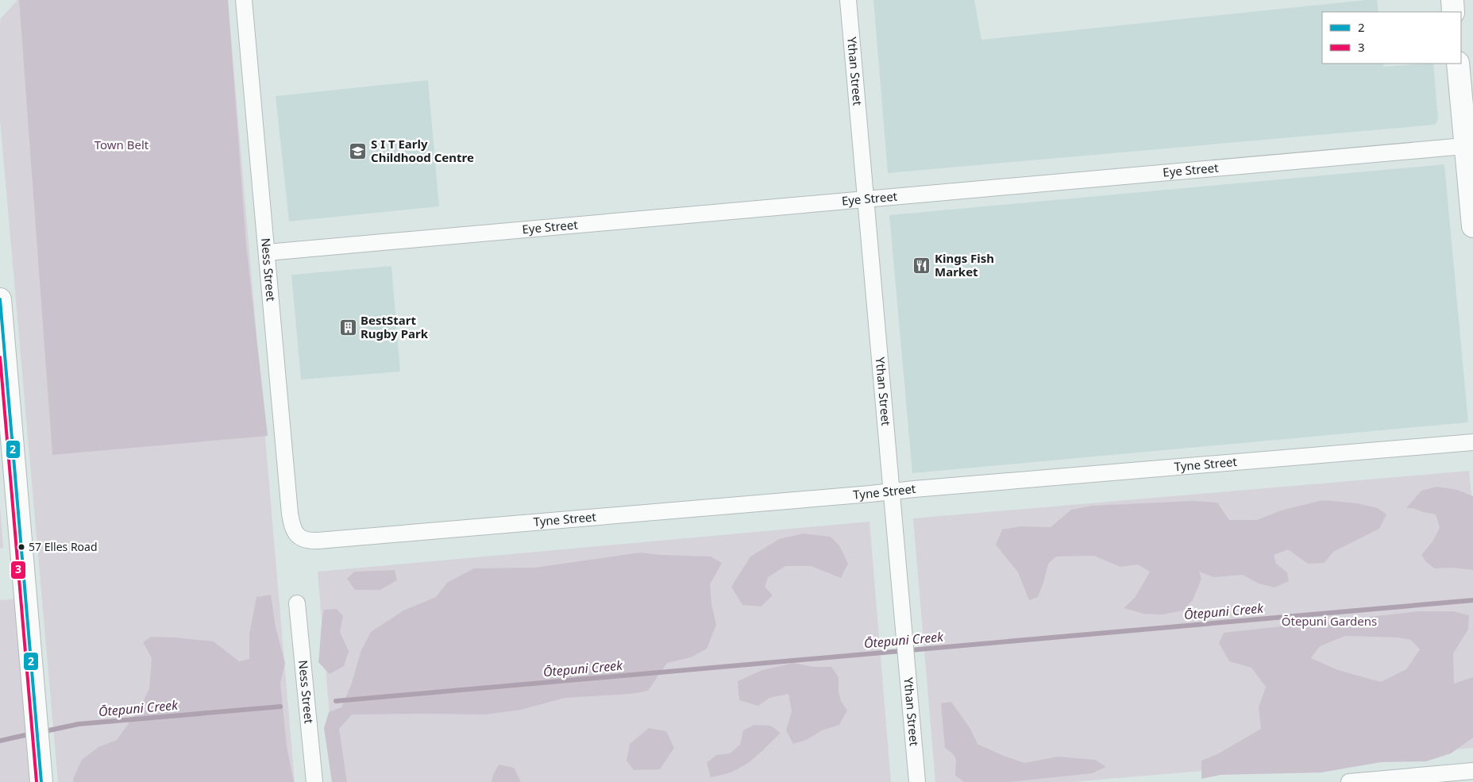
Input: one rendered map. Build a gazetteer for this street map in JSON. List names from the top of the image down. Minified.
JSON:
{"streets":{"street":["Ythan Street","Eye Street","Ness Street","Tyne Street"]},"crossings":[["Ythan Street","Eye Street"],["Ythan Street","Tyne Street"],["Eye Street","Ness Street"],["Ness Street","Tyne Street"]],"water":["Ōtepuni Creek"],"parks":["Town Belt","Ōtepuni Gardens"],"places":{"school or university":["S I T Early Childhood Centre"],"restaurant":["Kings Fish Market"],"building":["BestStart Rugby Park"],"other":["57 Elles Road"]},"lines":["transit line 2","transit line 3"],"legend":["2","3"]}
